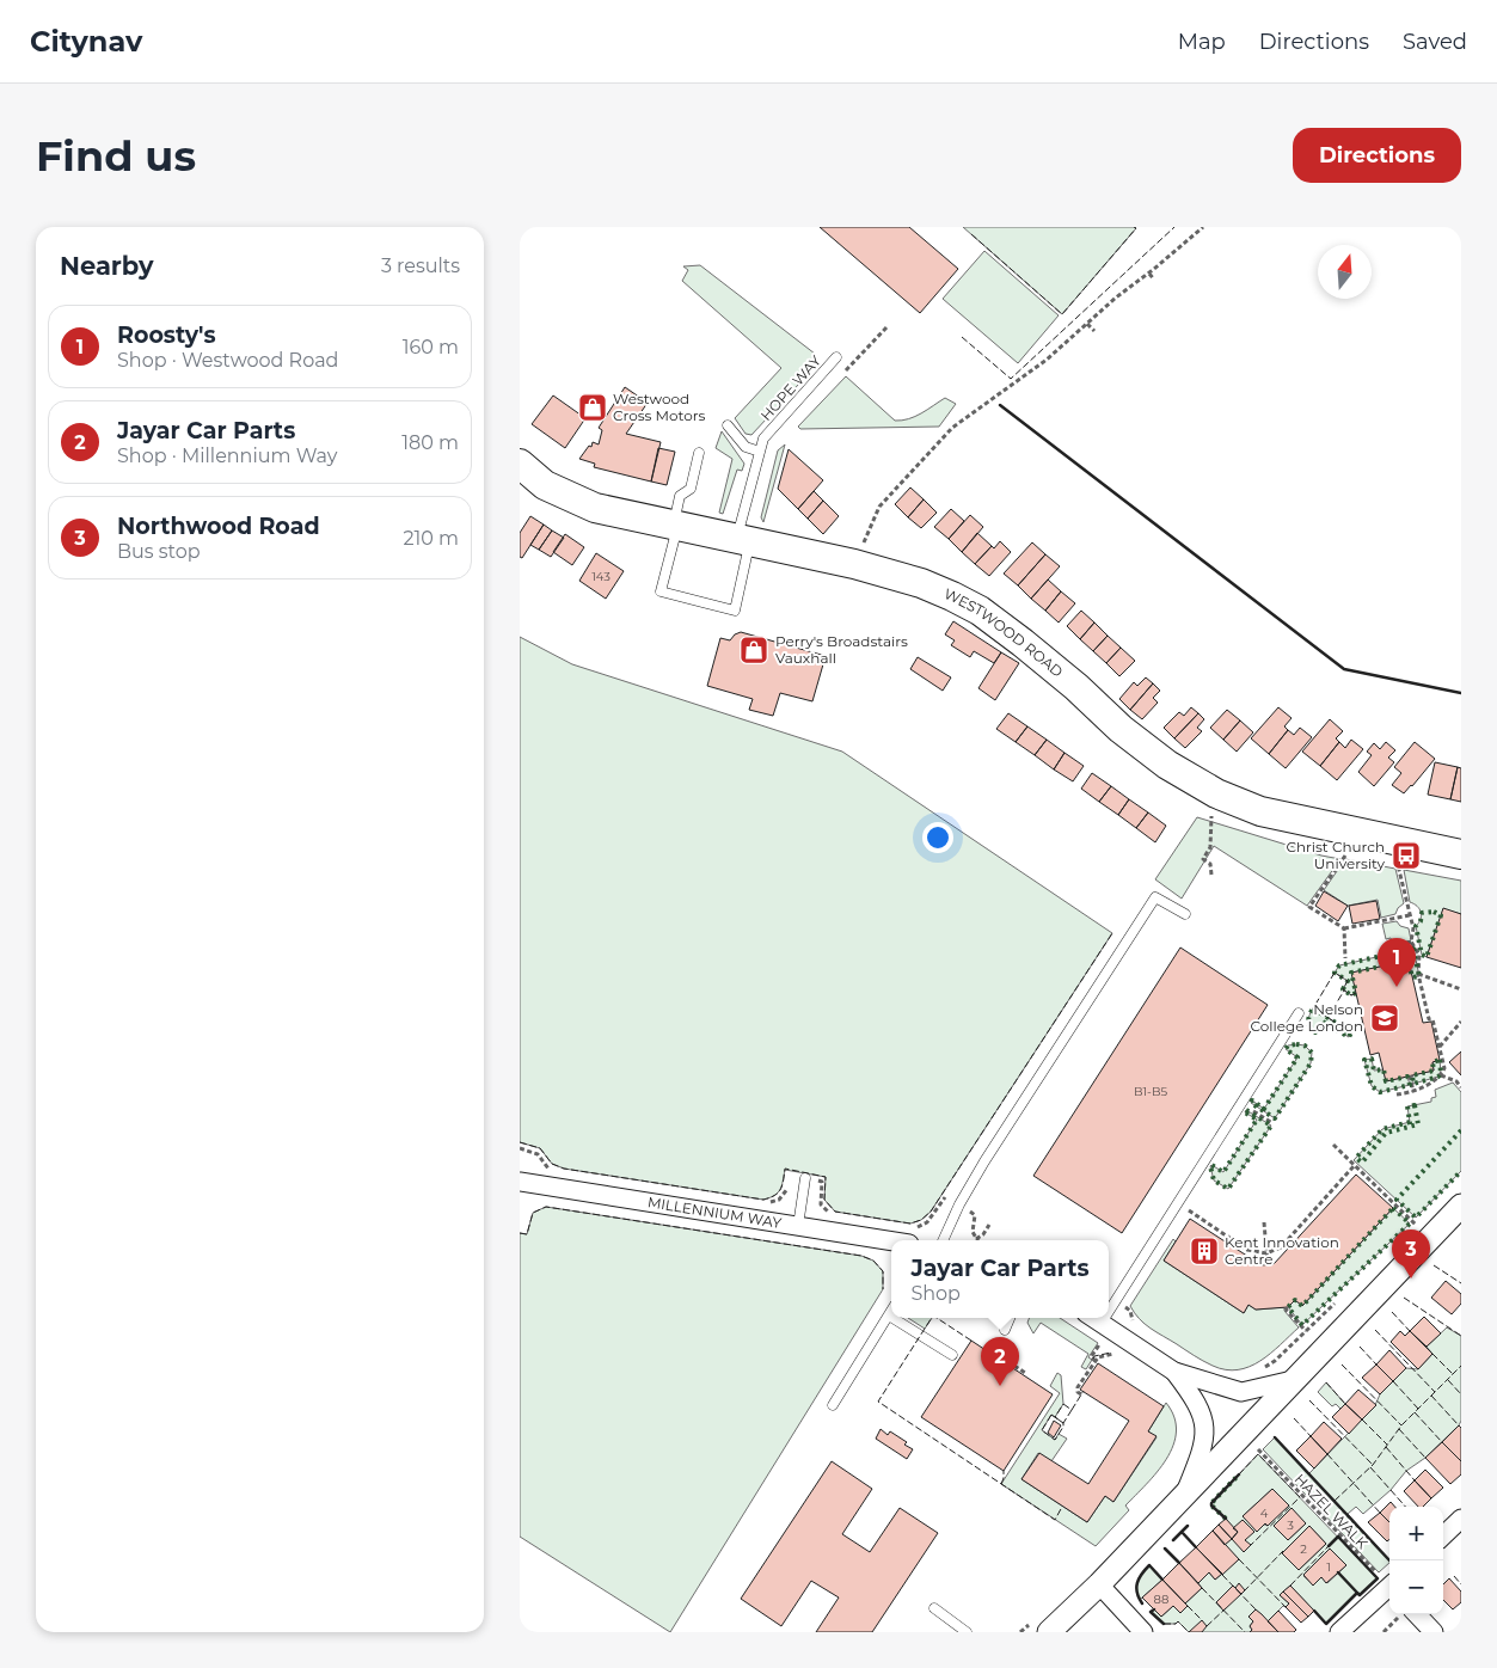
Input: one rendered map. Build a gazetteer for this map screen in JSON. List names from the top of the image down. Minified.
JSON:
{"streets":{"main road":["WESTWOOD ROAD"],"street":["MILLENNIUM WAY"],"lane":["HOPE WAY"],"path":["HAZEL WALK"]},"crossings":[["HOPE WAY","WESTWOOD ROAD"]],"places":{"shop":["Westwood Cross Motors","Perry's Broadstairs Vauxhall"],"bus stop":["Christ Church University"],"school or university":["Nelson College London"],"building":["Kent Innovation Centre"]},"house_numbers":["143","B1-B5","4","3","2","1","88"],"north":"top","page":{"header":"Citynav","nav":["Map","Directions","Saved"],"buttons":"Directions","title":"Find us","heading":["Nearby","3 results"],"list":[{"mark":"1","name":"Roosty's","note":"Shop · Westwood Road","value":"160 m"},{"mark":"2","name":"Jayar Car Parts","note":"Shop · Millennium Way","value":"180 m"},{"mark":"3","name":"Northwood Road","note":"Bus stop","value":"210 m"}],"pins":["1","3","2"],"popup":["Jayar Car Parts","Shop"],"map_buttons":["+","−"]}}
